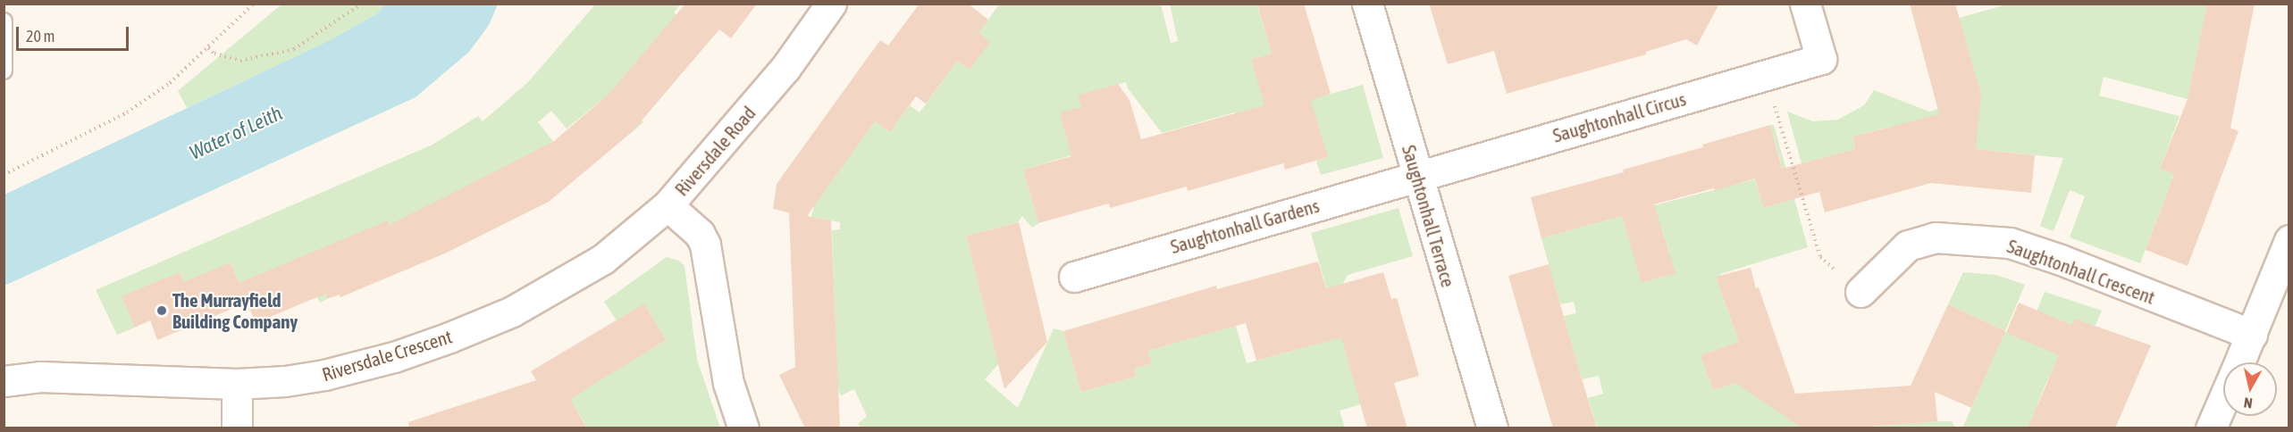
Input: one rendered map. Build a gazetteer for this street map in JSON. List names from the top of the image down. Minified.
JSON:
{"streets":{"street":["Saughtonhall Circus","Riversdale Road","Saughtonhall Terrace","Saughtonhall Gardens","Saughtonhall Crescent","Riversdale Crescent"]},"crossings":[["Saughtonhall Circus","Saughtonhall Terrace"],["Saughtonhall Circus","Saughtonhall Gardens"],["Riversdale Road","Riversdale Crescent"],["Saughtonhall Terrace","Saughtonhall Gardens"]],"water":["Water of Leith"],"places":["The Murrayfield Building Company"],"scale_bar":"20 m","north":"bottom"}
